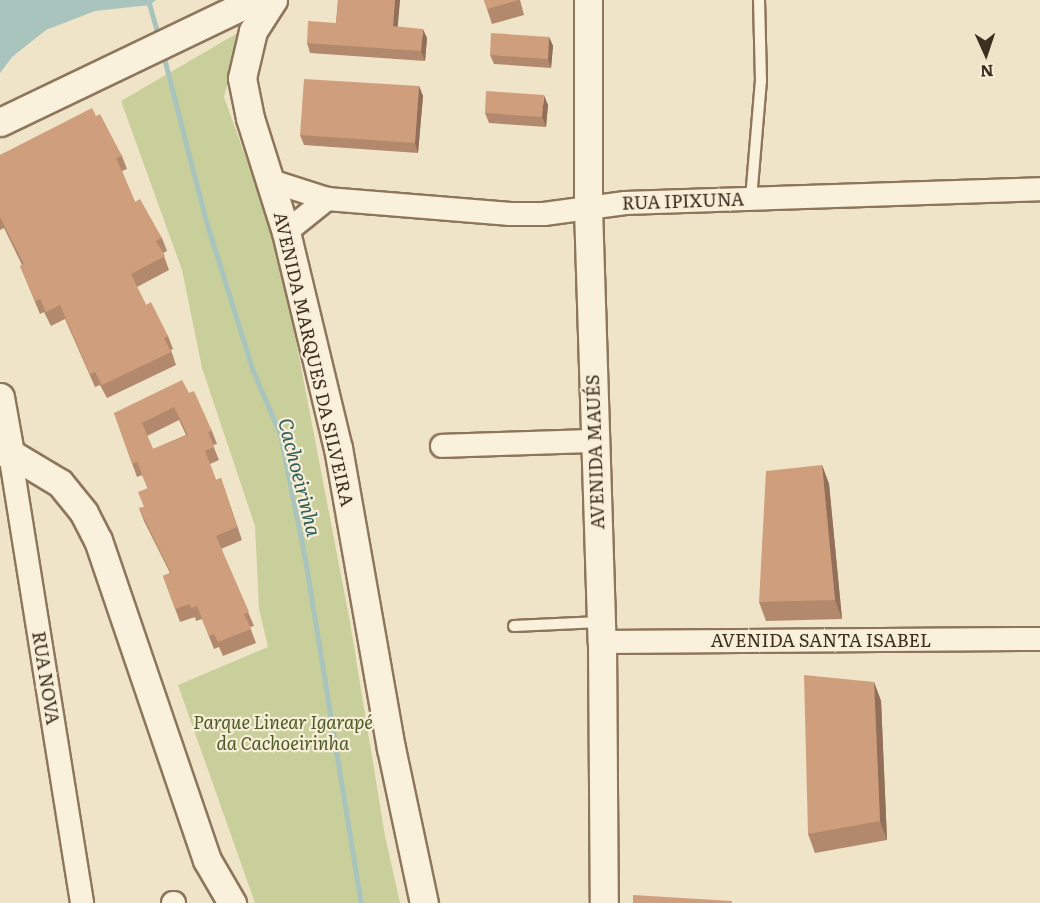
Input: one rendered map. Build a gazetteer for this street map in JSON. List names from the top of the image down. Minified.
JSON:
{"streets":{"street":["RUA IPIXUNA","AVENIDA MARQUES DA SILVEIRA","AVENIDA MAUÉS","AVENIDA SANTA ISABEL","RUA NOVA"]},"crossings":[["RUA IPIXUNA","AVENIDA MARQUES DA SILVEIRA"],["RUA IPIXUNA","AVENIDA MAUÉS"],["AVENIDA MAUÉS","AVENIDA SANTA ISABEL"]],"water":["Cachoeirinha"],"parks":["Parque Linear Igarapé da Cachoeirinha"],"north":"bottom"}
